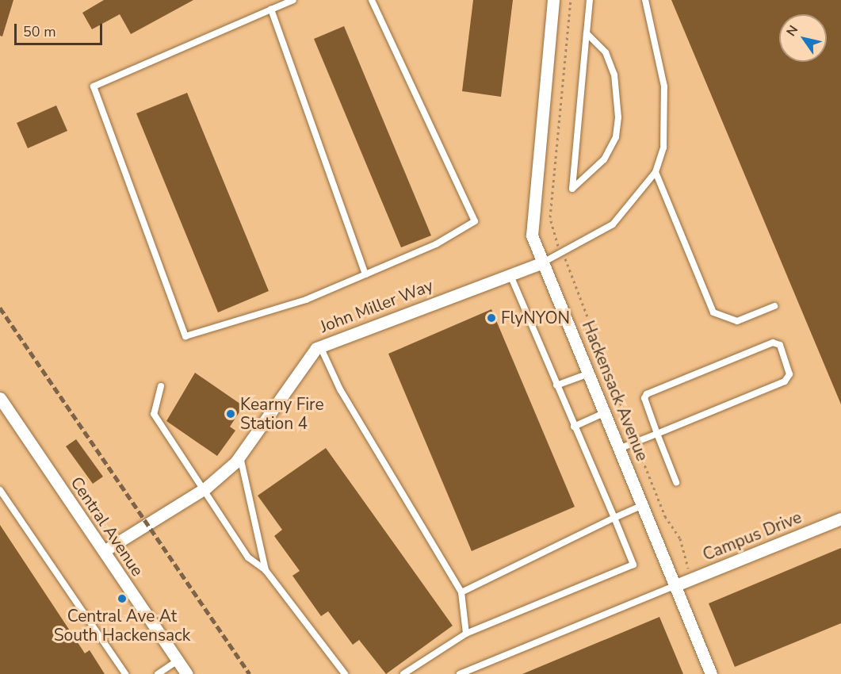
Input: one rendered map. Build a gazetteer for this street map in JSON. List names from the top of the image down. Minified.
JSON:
{"streets":{"street":["John Miller Way","Hackensack Avenue","Central Avenue","Campus Drive"]},"crossings":[["John Miller Way","Hackensack Avenue"],["John Miller Way","Central Avenue"],["Hackensack Avenue","Campus Drive"]],"places":["FlyNYON","Kearny Fire Station 4","Central Ave At South Hackensack"],"scale_bar":"50 m","north":"top left"}
